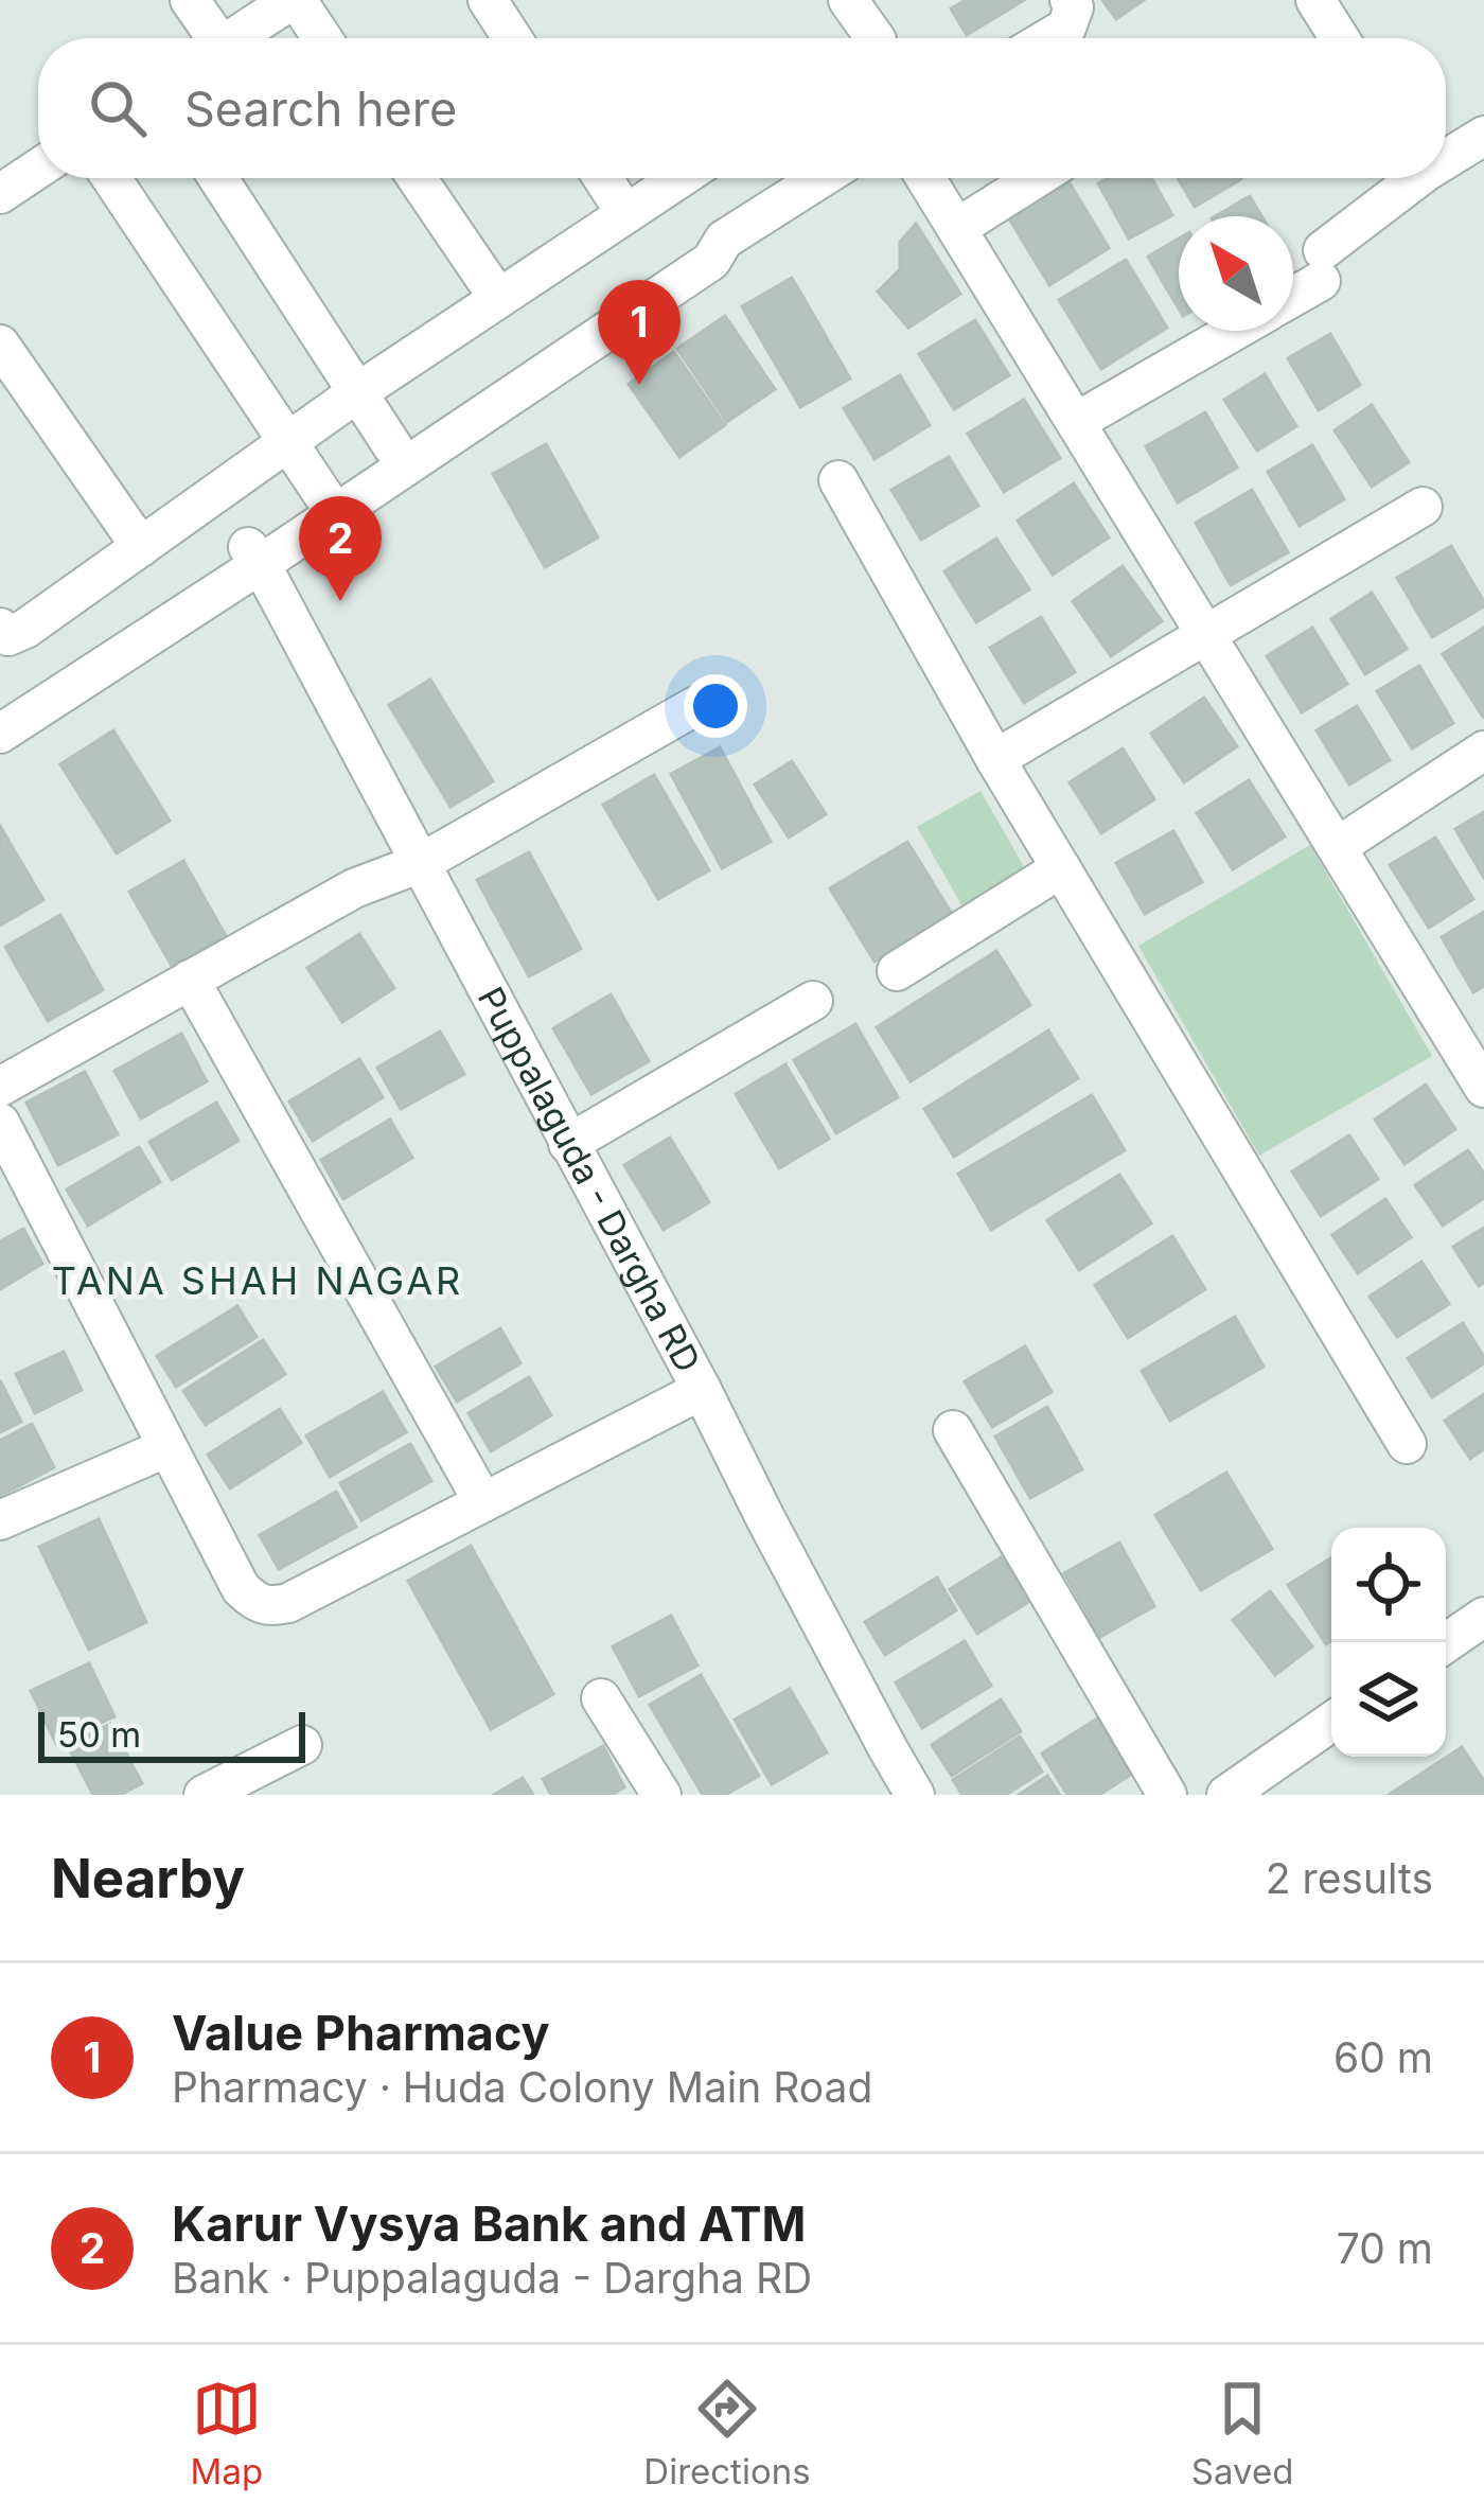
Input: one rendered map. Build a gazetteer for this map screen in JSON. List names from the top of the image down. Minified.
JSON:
{"streets":{"street":["Puppalaguda - Dargha RD"]},"districts":["TANA SHAH NAGAR"],"scale_bar":"50 m","north":"top left","page":{"search":"Search here","pins":["1","2"],"scale":"50 m","heading":["Nearby","2 results"],"list":[{"mark":"1","name":"Value Pharmacy","note":"Pharmacy · Huda Colony Main Road","value":"60 m"},{"mark":"2","name":"Karur Vysya Bank and ATM","note":"Bank · Puppalaguda - Dargha RD","value":"70 m"}],"nav":["Map","Directions","Saved"]}}
